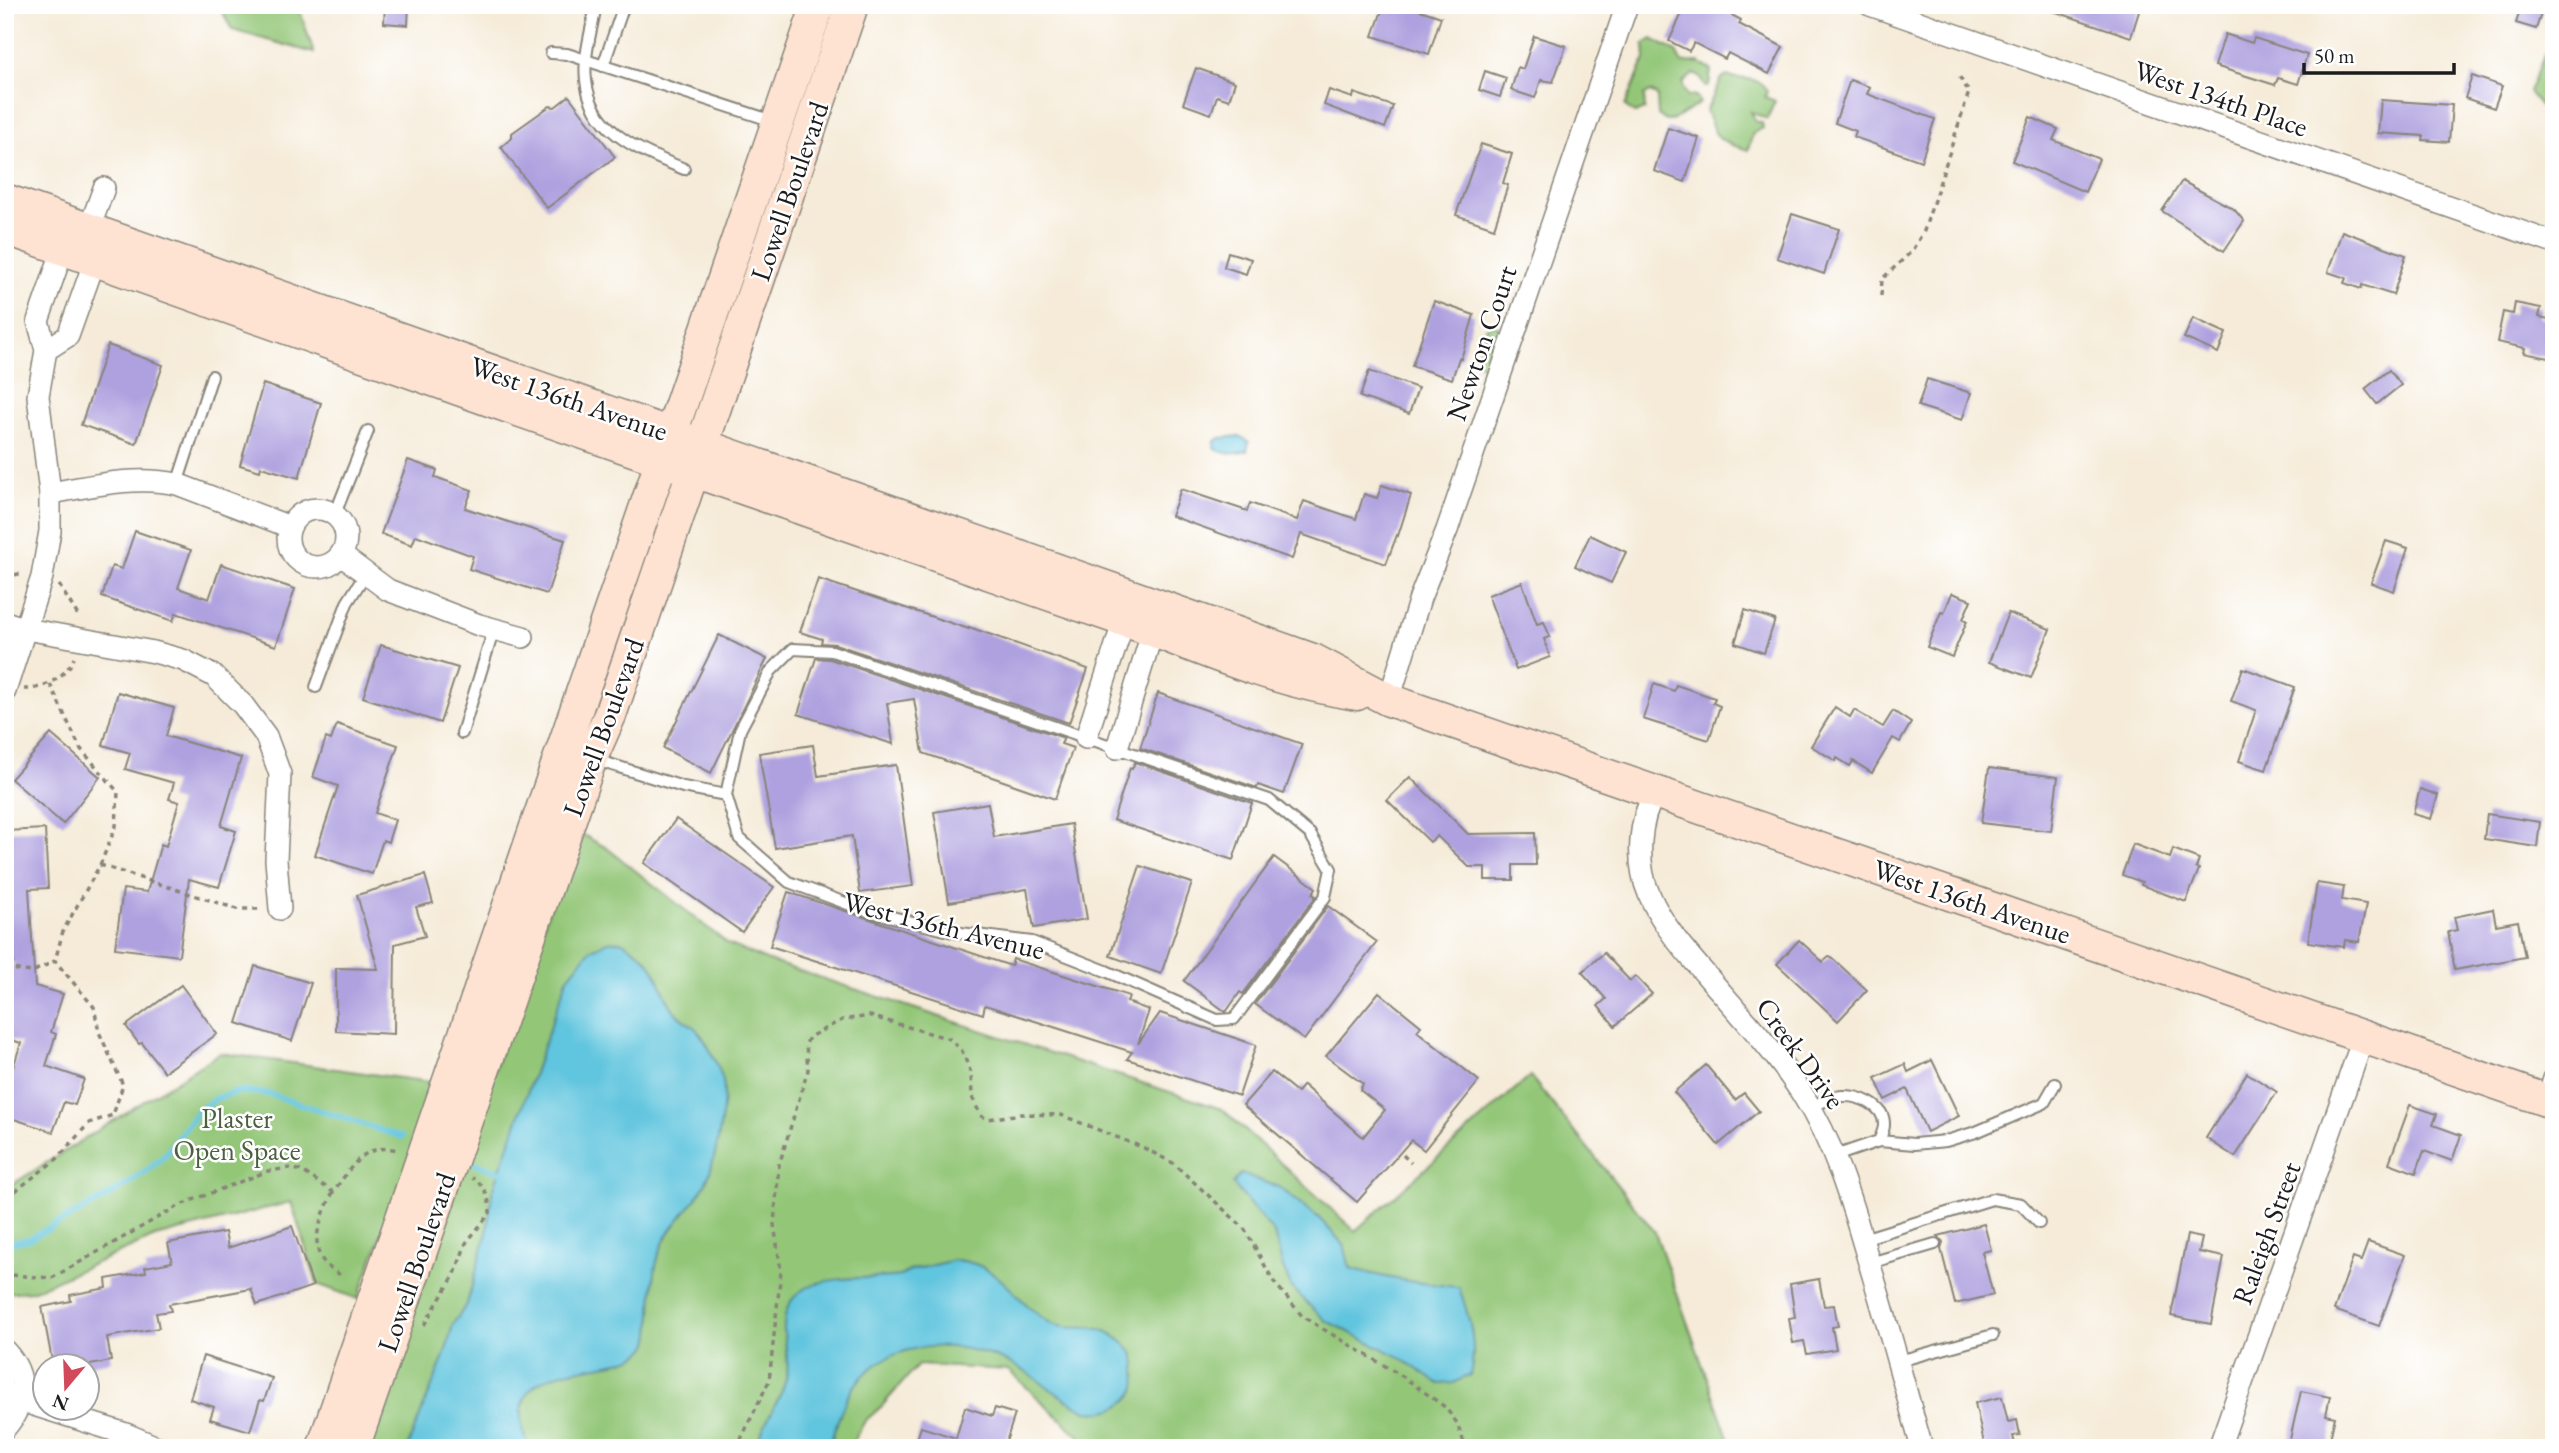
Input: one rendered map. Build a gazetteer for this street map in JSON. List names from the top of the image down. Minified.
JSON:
{"streets":{"main road":["Lowell Boulevard","West 136th Avenue"],"street":["West 134th Place","Newton Court","Creek Drive","Raleigh Street"]},"crossings":[["Lowell Boulevard","West 136th Avenue"],["Newton Court","West 136th Avenue"],["West 136th Avenue","Creek Drive"],["West 136th Avenue","Raleigh Street"]],"parks":["Plaster Open Space"],"scale_bar":"50 m","north":"bottom"}
